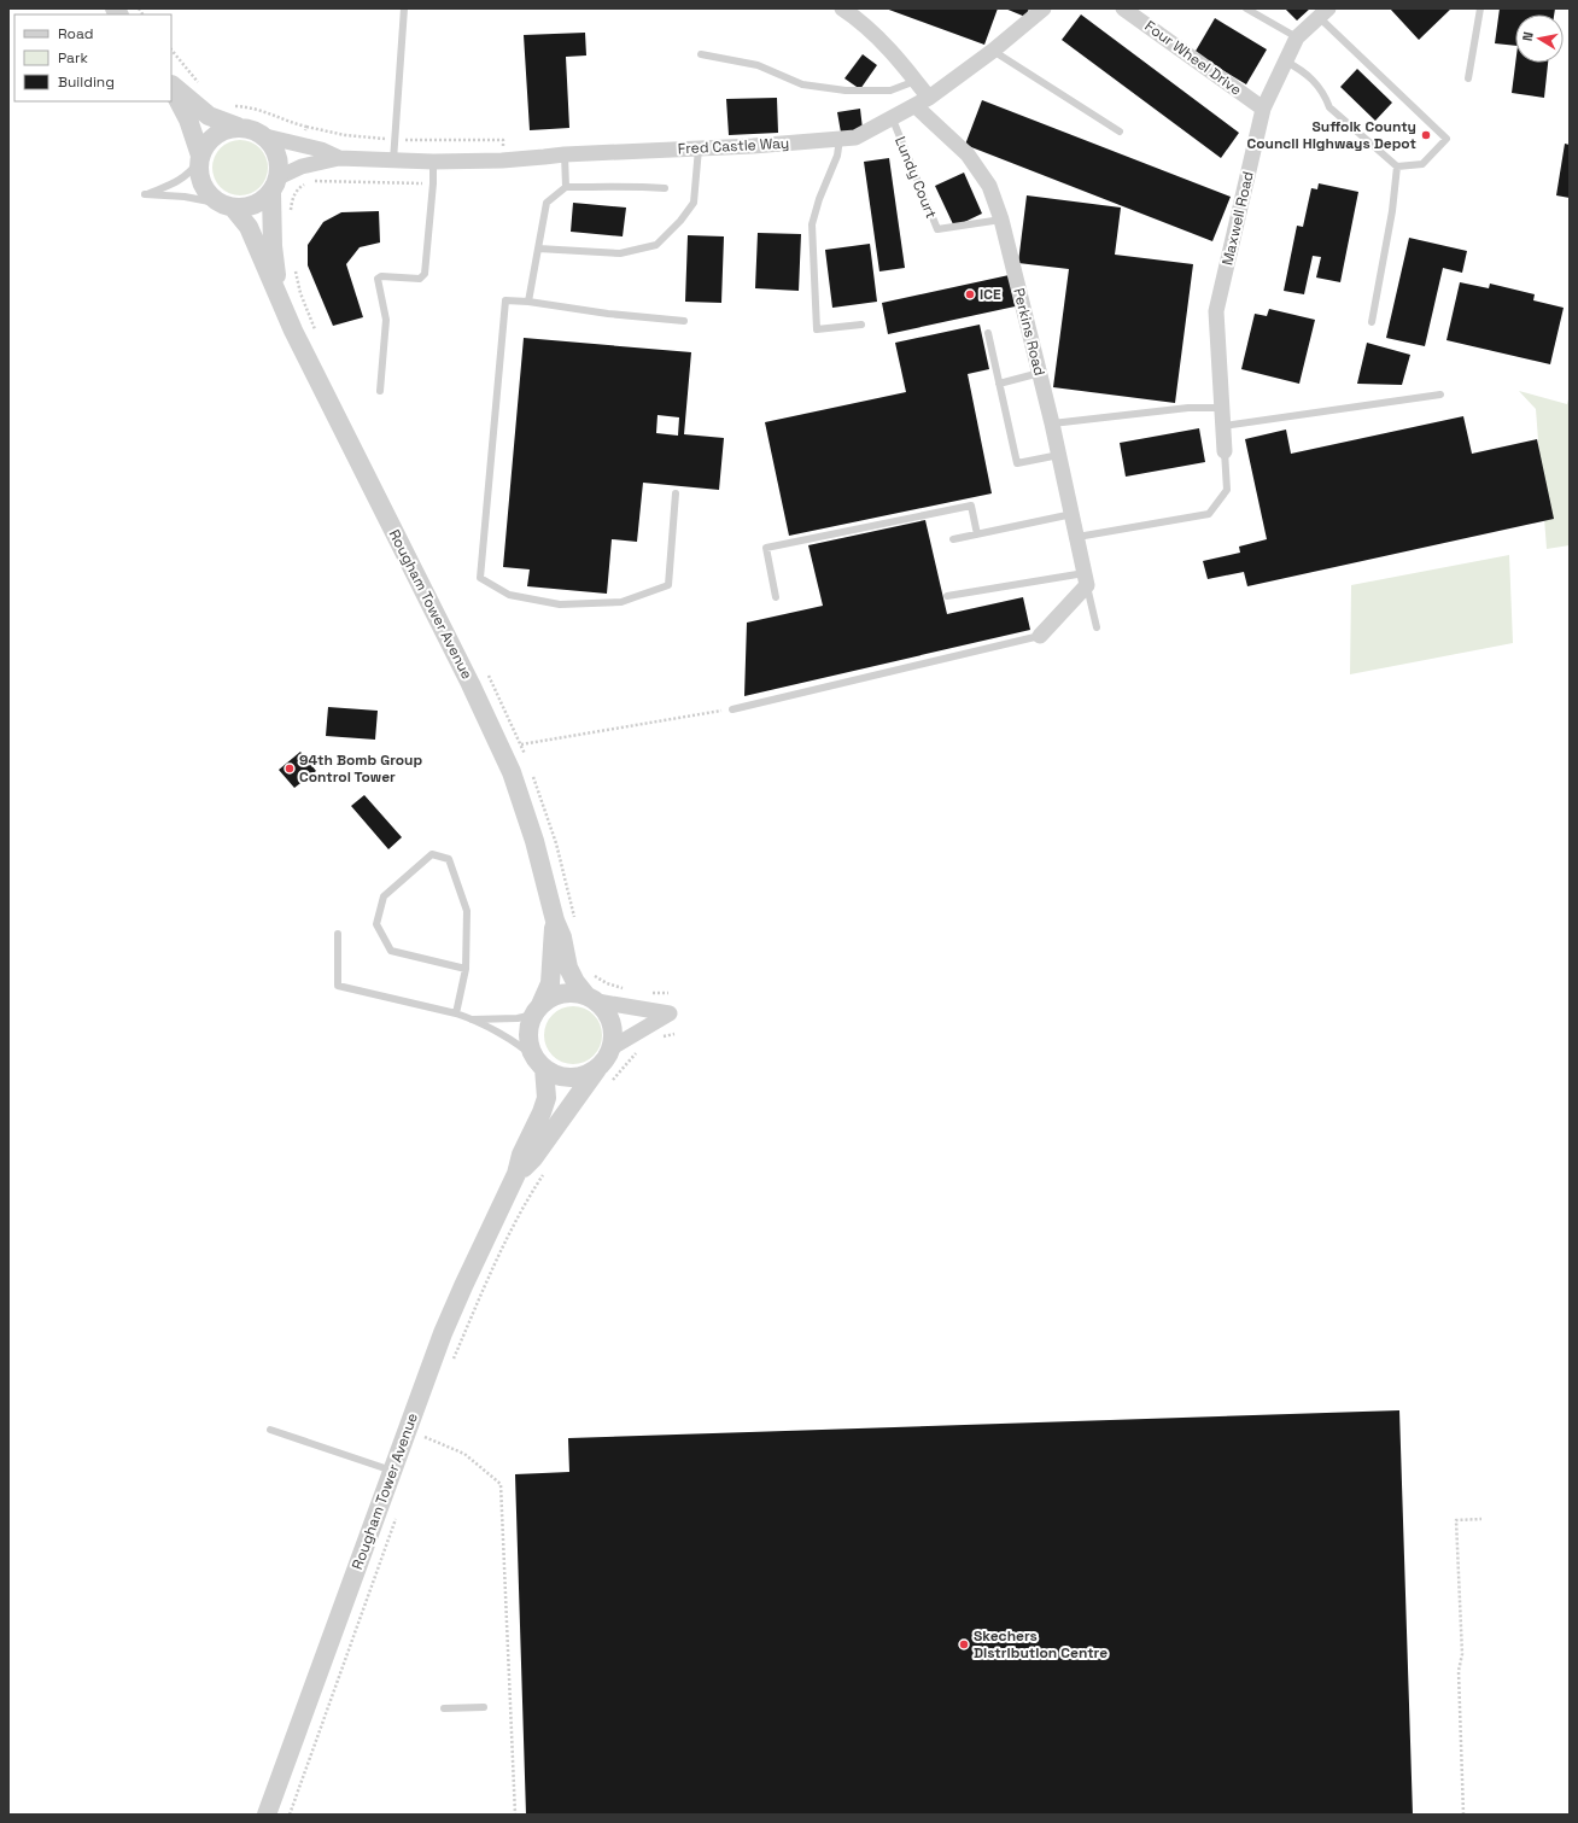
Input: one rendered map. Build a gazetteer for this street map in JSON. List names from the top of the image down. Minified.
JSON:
{"streets":{"street":["Four Wheel Drive","Fred Castle Way","Maxwell Road","Perkins Road","Rougham Tower Avenue"],"lane":["Lundy Court"]},"crossings":[["Four Wheel Drive","Maxwell Road"],["Fred Castle Way","Lundy Court"],["Fred Castle Way","Perkins Road"],["Lundy Court","Perkins Road"]],"places":["Suffolk County Council Highways Depot","ICE","94th Bomb Group Control Tower","Skechers Distribution Centre"],"legend":["Road","Park","Building"],"north":"left"}
